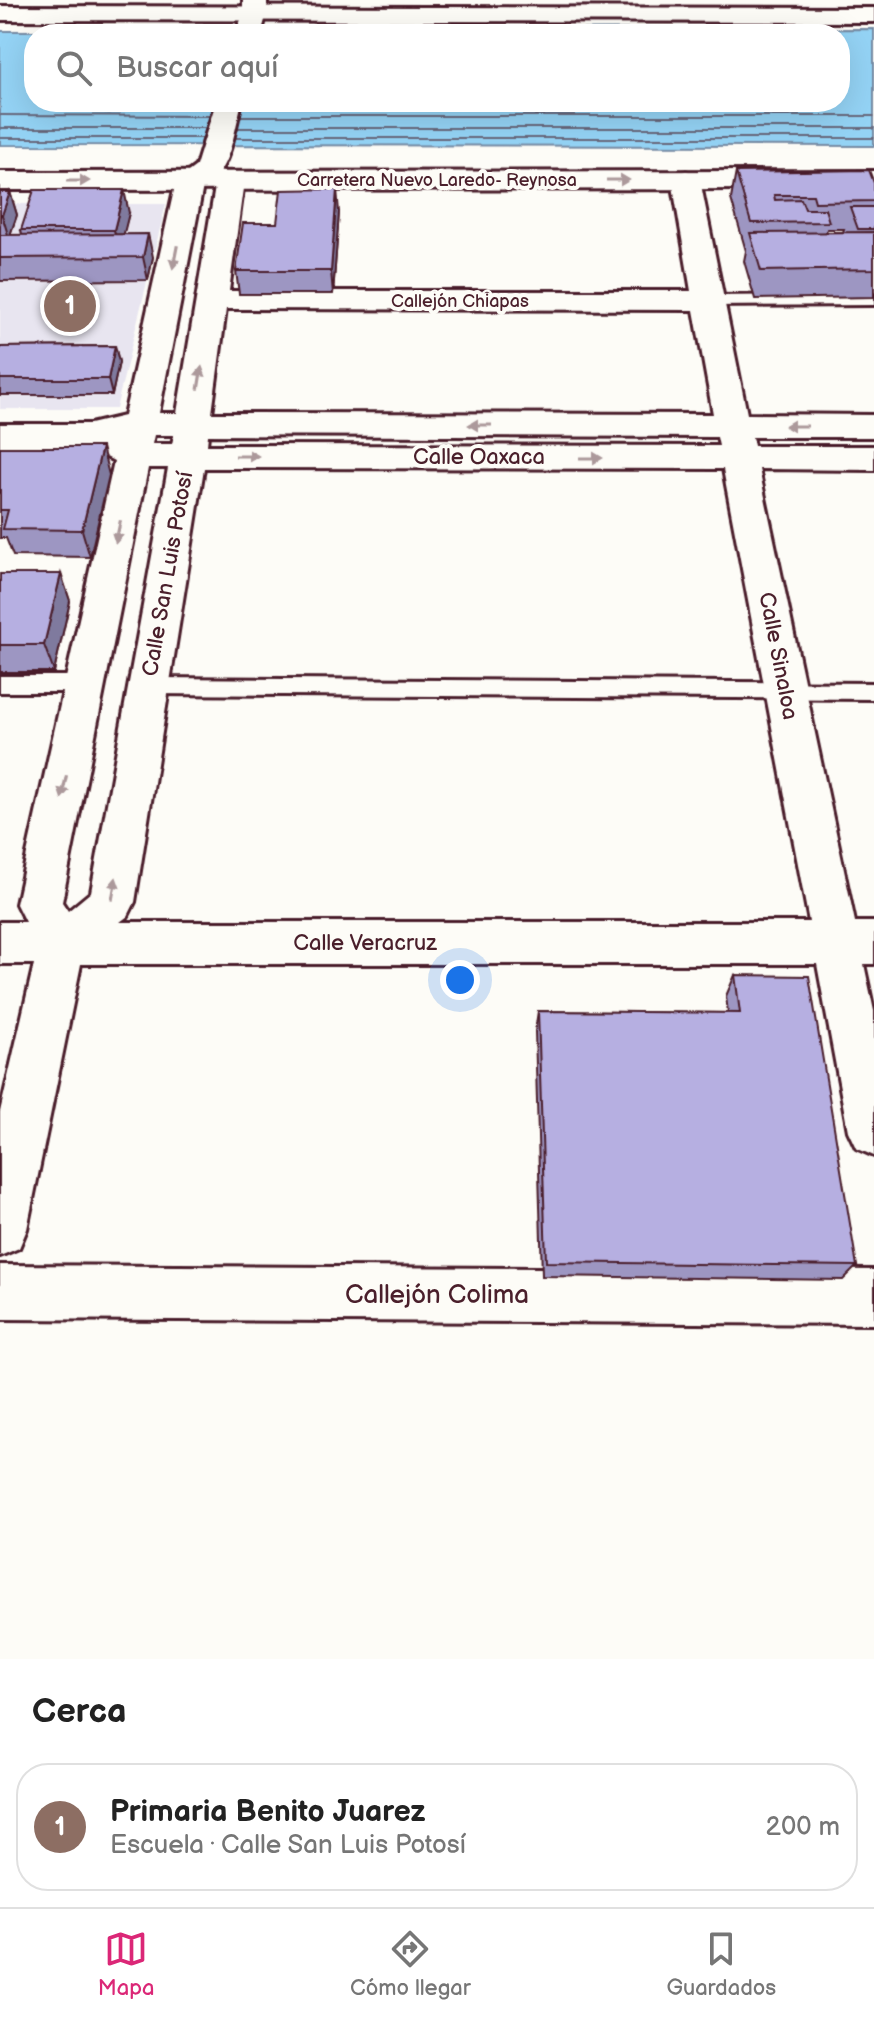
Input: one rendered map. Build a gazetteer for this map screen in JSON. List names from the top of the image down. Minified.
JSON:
{"streets":{"street":["Carretera Nuevo Laredo- Reynosa","Callejón Chiapas","Calle Oaxaca","Calle San Luis Potosí","Calle Sinaloa","Calle Veracruz","Callejón Colima"]},"crossings":[["Carretera Nuevo Laredo- Reynosa","Calle San Luis Potosí"],["Carretera Nuevo Laredo- Reynosa","Calle Sinaloa"],["Callejón Chiapas","Calle San Luis Potosí"],["Callejón Chiapas","Calle Sinaloa"],["Calle Oaxaca","Calle San Luis Potosí"],["Calle Oaxaca","Calle Sinaloa"],["Calle San Luis Potosí","Calle Veracruz"],["Calle Sinaloa","Calle Veracruz"]],"page":{"search":"Buscar aquí","pins":"1","heading":"Cerca","list":[{"mark":"1","name":"Primaria Benito Juarez","note":"Escuela · Calle San Luis Potosí","value":"200 m"}],"nav":["Mapa","Cómo llegar","Guardados"]}}
